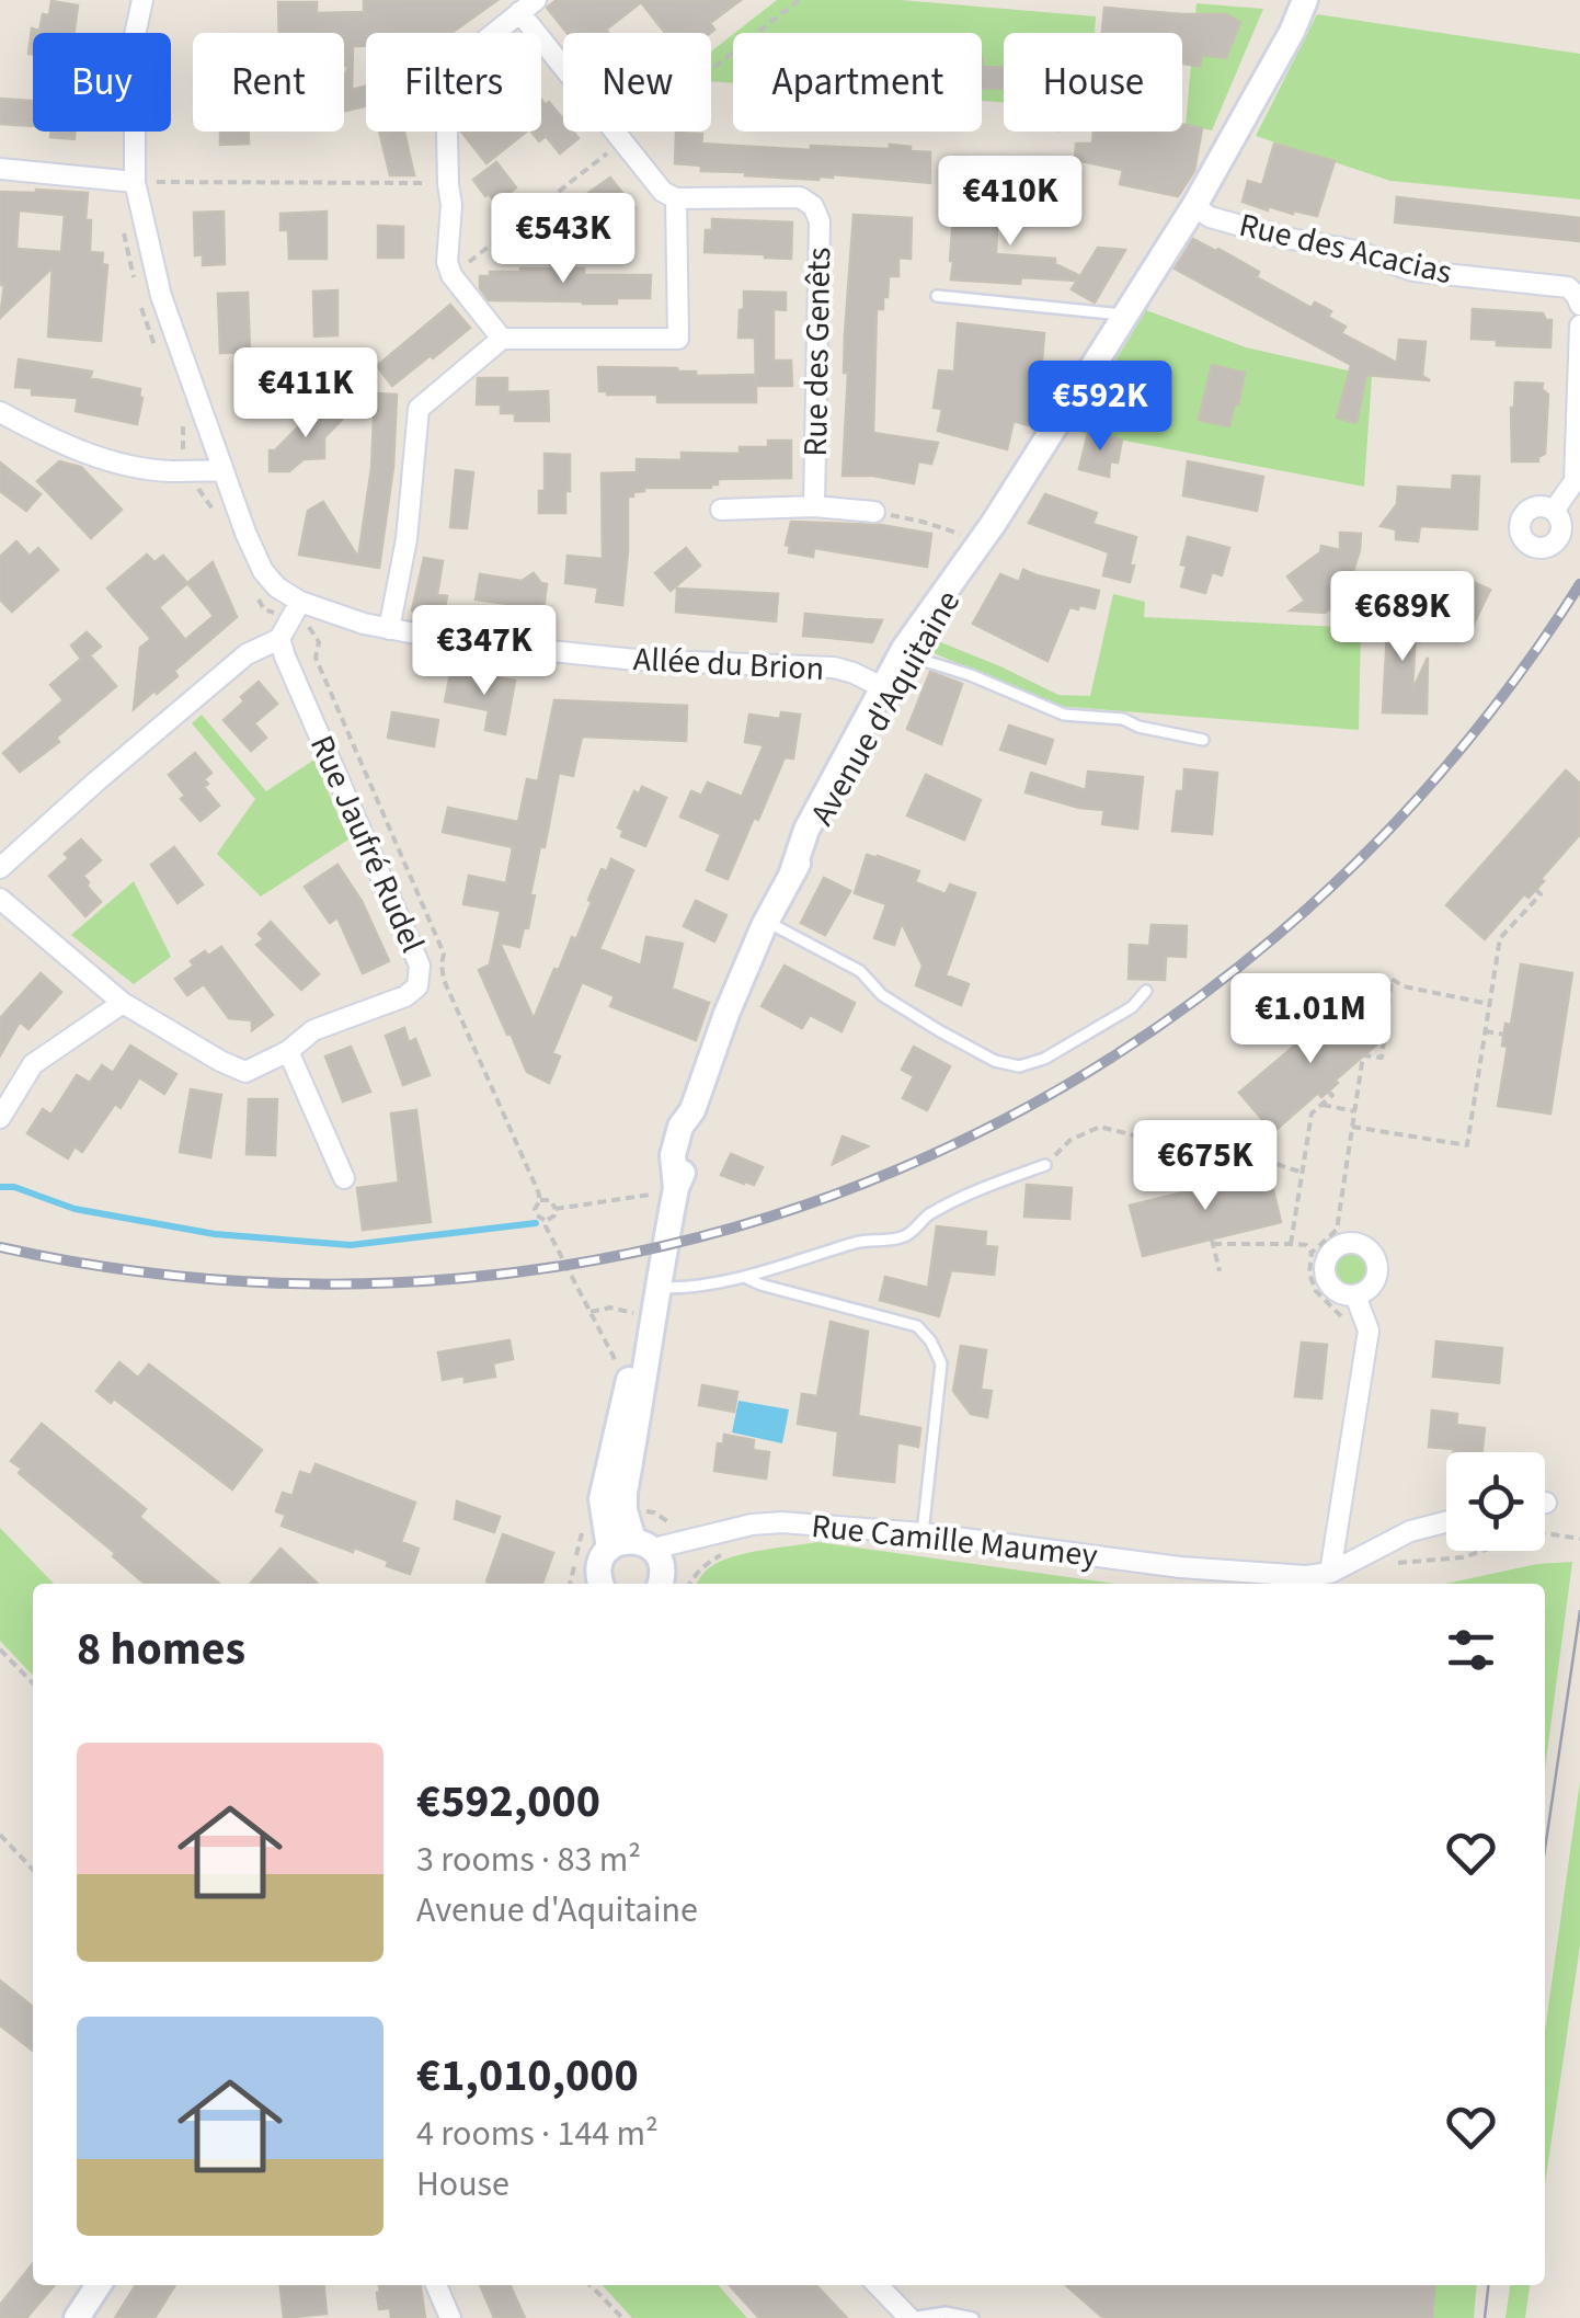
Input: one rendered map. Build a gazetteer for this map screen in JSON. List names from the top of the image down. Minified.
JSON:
{"streets":{"street":["Rue des Acacias","Rue des Genêts","Allée du Brion","Avenue d'Aquitaine","Rue Jaufré Rudel","Rue Camille Maumey"]},"crossings":[["Rue des Acacias","Avenue d'Aquitaine"],["Allée du Brion","Avenue d'Aquitaine"],["Avenue d'Aquitaine","Rue Camille Maumey"]],"page":{"chip":["Buy","Rent","Filters","New","Apartment","House"],"price":["€410K","€543K","€411K","€592K","€689K","€347K","€1.01M","€675K"],"heading":"8 homes","list":[{"name":"€592,000","note":"3 rooms · 83 m² · Avenue d'Aquitaine"},{"name":"€1,010,000","note":"4 rooms · 144 m² · House"}]}}
